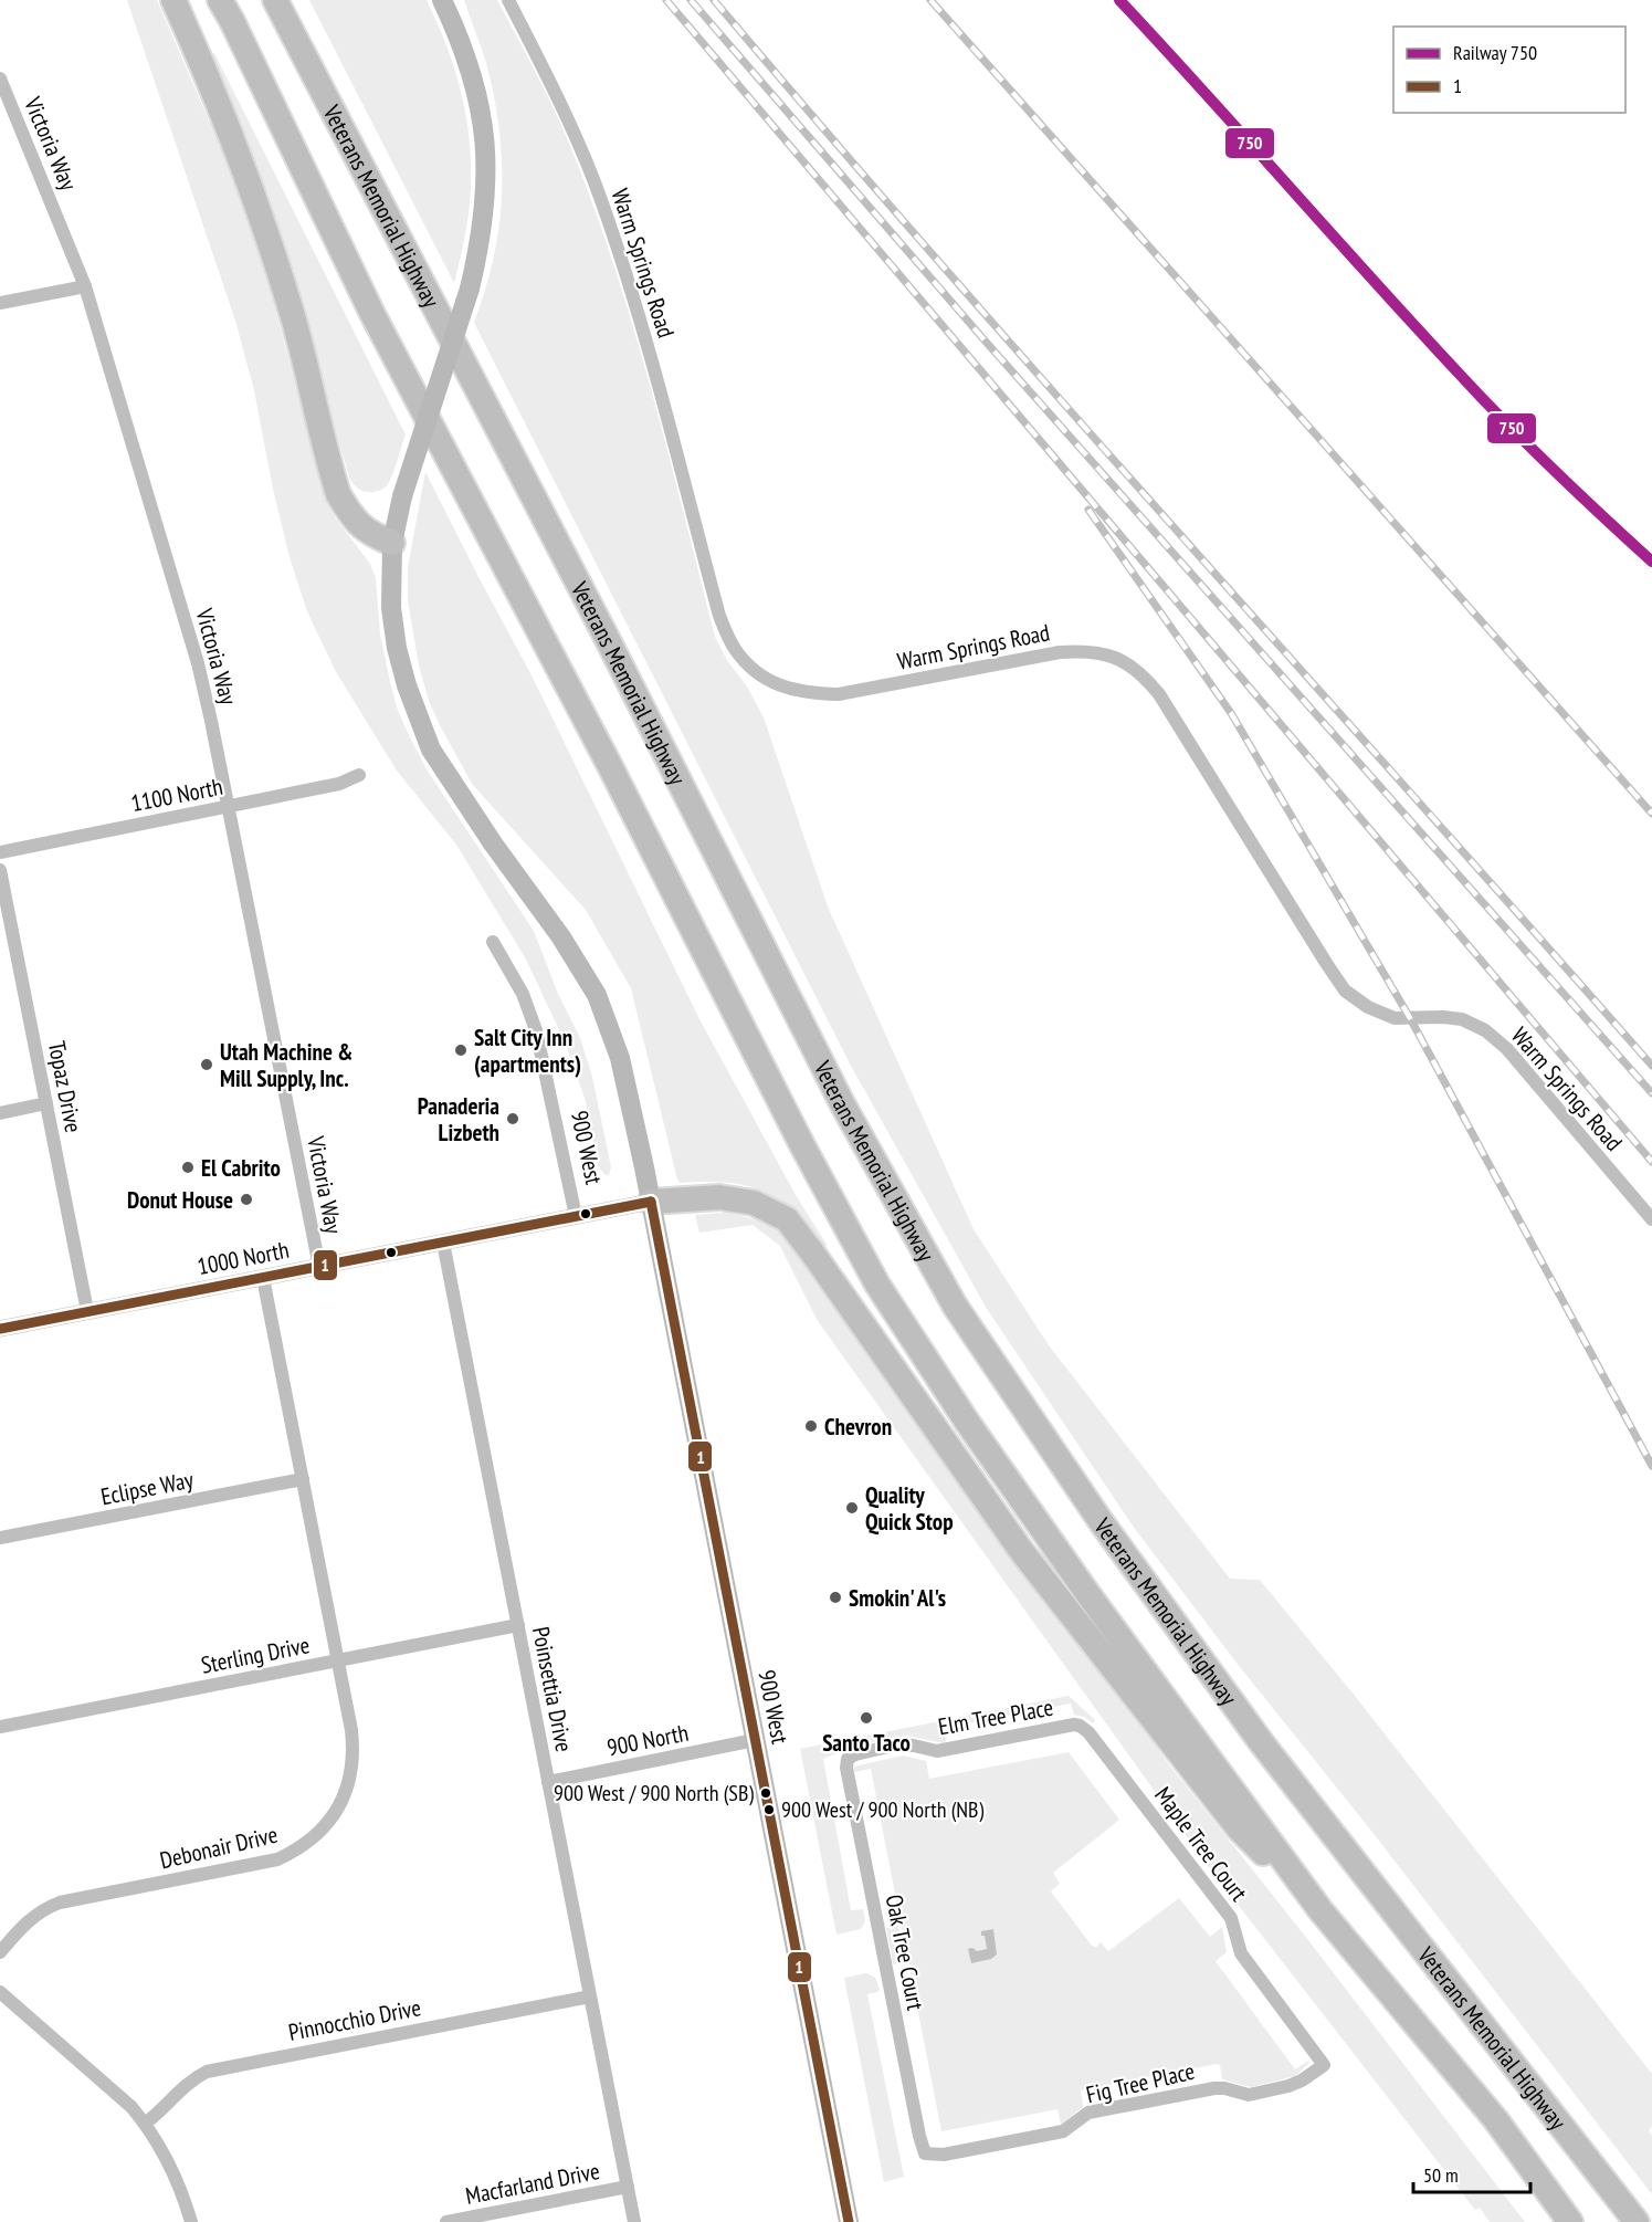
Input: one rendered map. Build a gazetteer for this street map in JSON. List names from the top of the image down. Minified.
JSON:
{"streets":{"highway":["Veterans Memorial Highway"],"main road":["900 West"],"street":["Victoria Way","Warm Springs Road","1100 North","Topaz Drive","1000 North","Eclipse Way","Sterling Drive","Poinsettia Drive","Elm Tree Place","900 North","Maple Tree Court","Debonair Drive","Oak Tree Court","Pinnocchio Drive","Fig Tree Place","Macfarland Drive"]},"crossings":[["Victoria Way","1100 North"],["Victoria Way","1000 North"],["Topaz Drive","1000 North"],["900 West","1000 North"],["900 West","900 North"],["1000 North","Poinsettia Drive"],["Sterling Drive","Poinsettia Drive"],["Sterling Drive","Debonair Drive"],["Poinsettia Drive","900 North"],["Poinsettia Drive","Pinnocchio Drive"],["Poinsettia Drive","Macfarland Drive"],["Elm Tree Place","Maple Tree Court"],["Elm Tree Place","Oak Tree Court"],["Maple Tree Court","Fig Tree Place"],["Oak Tree Court","Fig Tree Place"]],"places":["Salt City Inn (apartments)","Utah Machine & Mill Supply, Inc.","Panaderia Lizbeth","El Cabrito","Donut House","Chevron","Quality Quick Stop","Smokin' Al's","Santo Taco","900 West / 900 North (SB)","900 West / 900 North (NB)"],"lines":["rail line 750","transit line 1"],"legend":["Railway 750","1"],"scale_bar":"50 m"}
